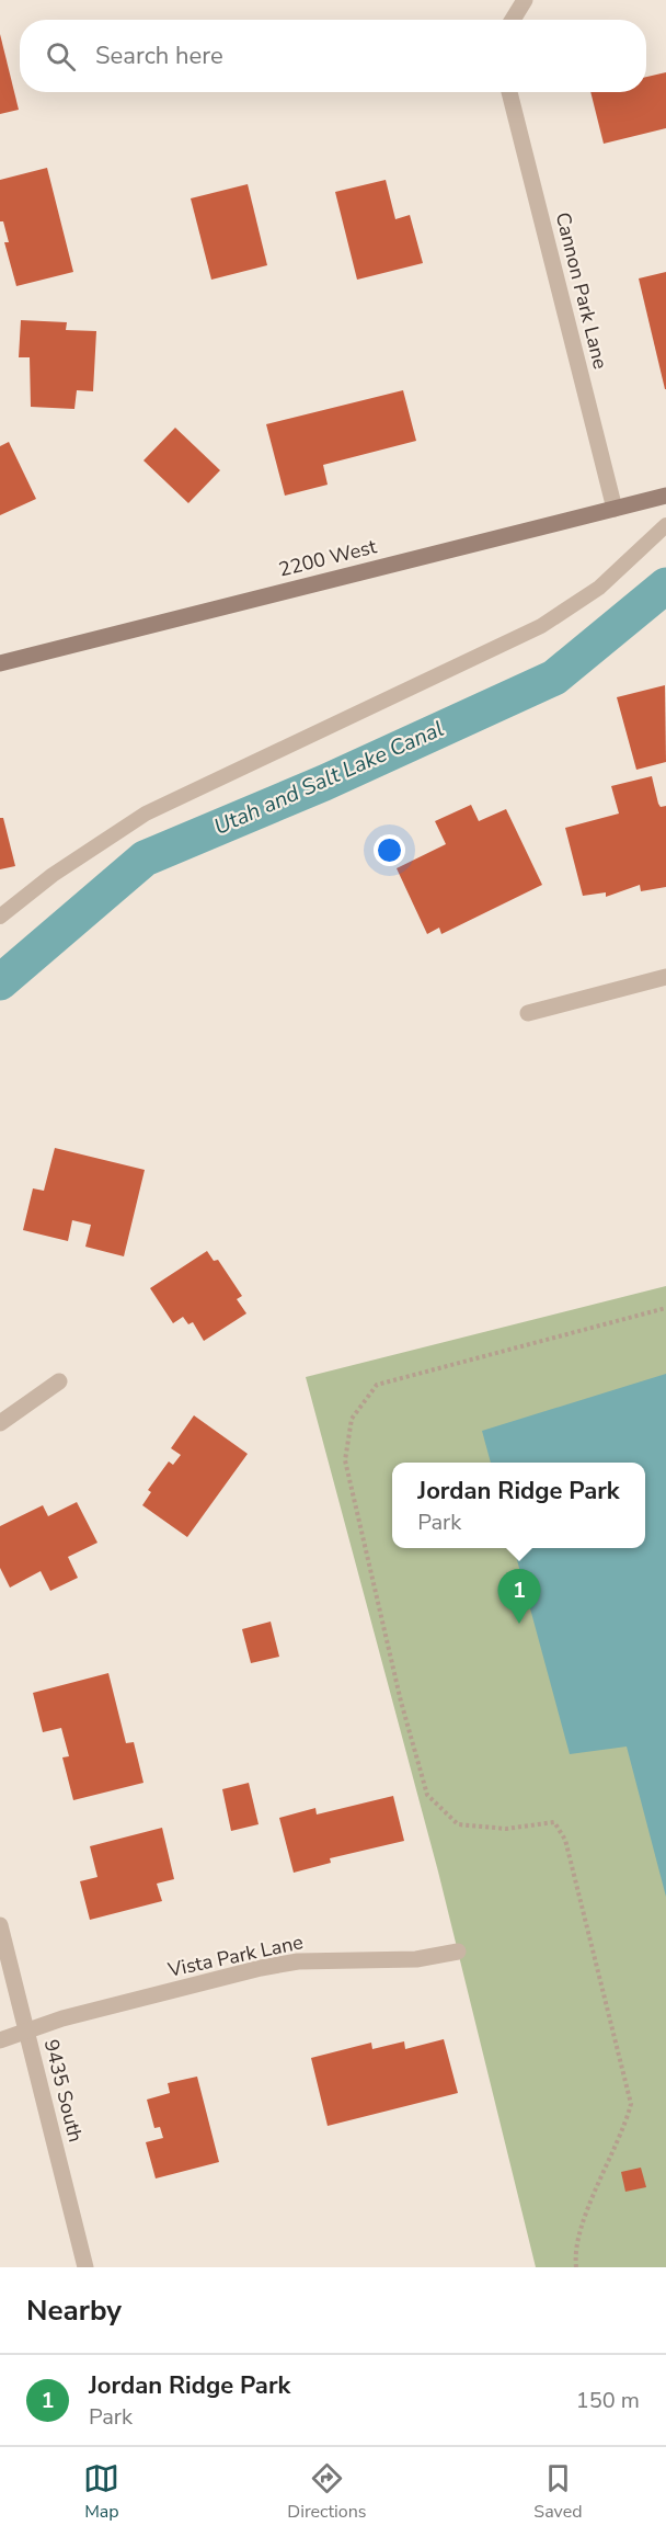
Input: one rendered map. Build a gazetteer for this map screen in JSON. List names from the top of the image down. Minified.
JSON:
{"streets":{"street":["Cannon Park Lane","2200 West","Vista Park Lane","9435 South"]},"crossings":[["Cannon Park Lane","2200 West"],["Vista Park Lane","9435 South"]],"water":["Utah and Salt Lake Canal"],"page":{"search":"Search here","popup":["Jordan Ridge Park","Park"],"pins":"1","heading":"Nearby","list":[{"mark":"1","name":"Jordan Ridge Park","note":"Park","value":"150 m"}],"nav":["Map","Directions","Saved"]}}
